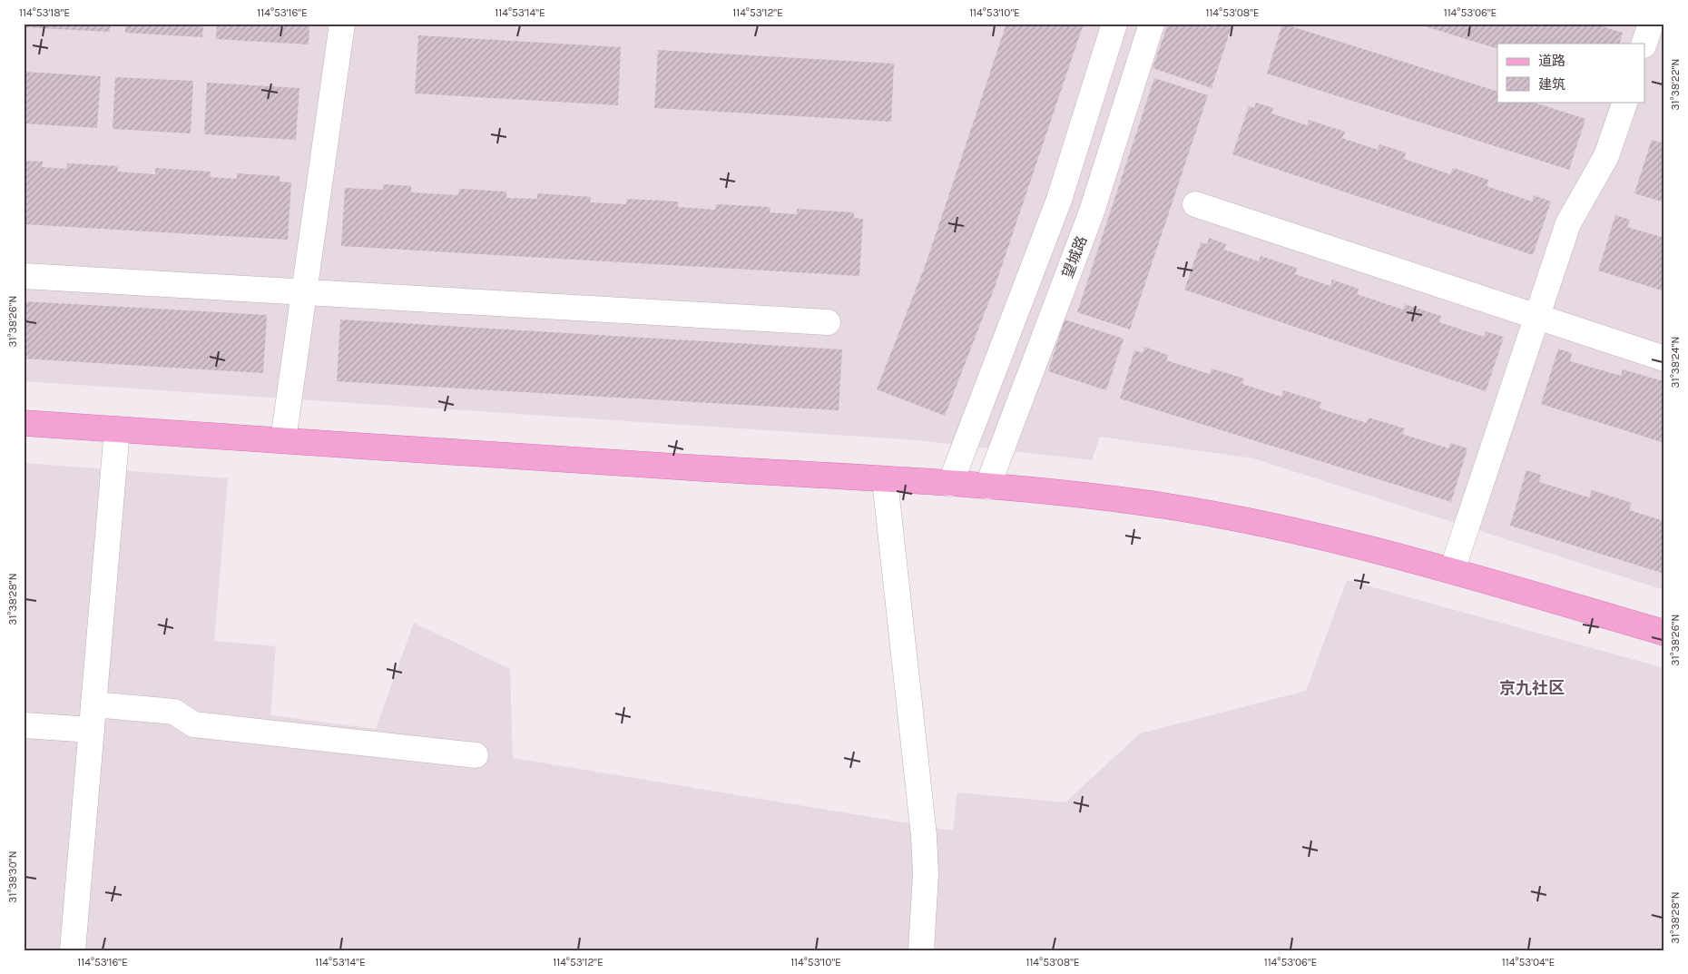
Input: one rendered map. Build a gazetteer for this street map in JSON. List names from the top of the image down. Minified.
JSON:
{"streets":{"street":["望城路"]},"districts":["京九社区"],"legend":["道路","建筑"],"coordinates":["114°53'18\"E","114°53'16\"E","114°53'14\"E","114°53'12\"E","114°53'10\"E","114°53'08\"E","114°53'06\"E","31°38'22\"N","31°38'26\"N","31°38'24\"N","31°38'28\"N","31°38'30\"N","114°53'04\"E"]}
